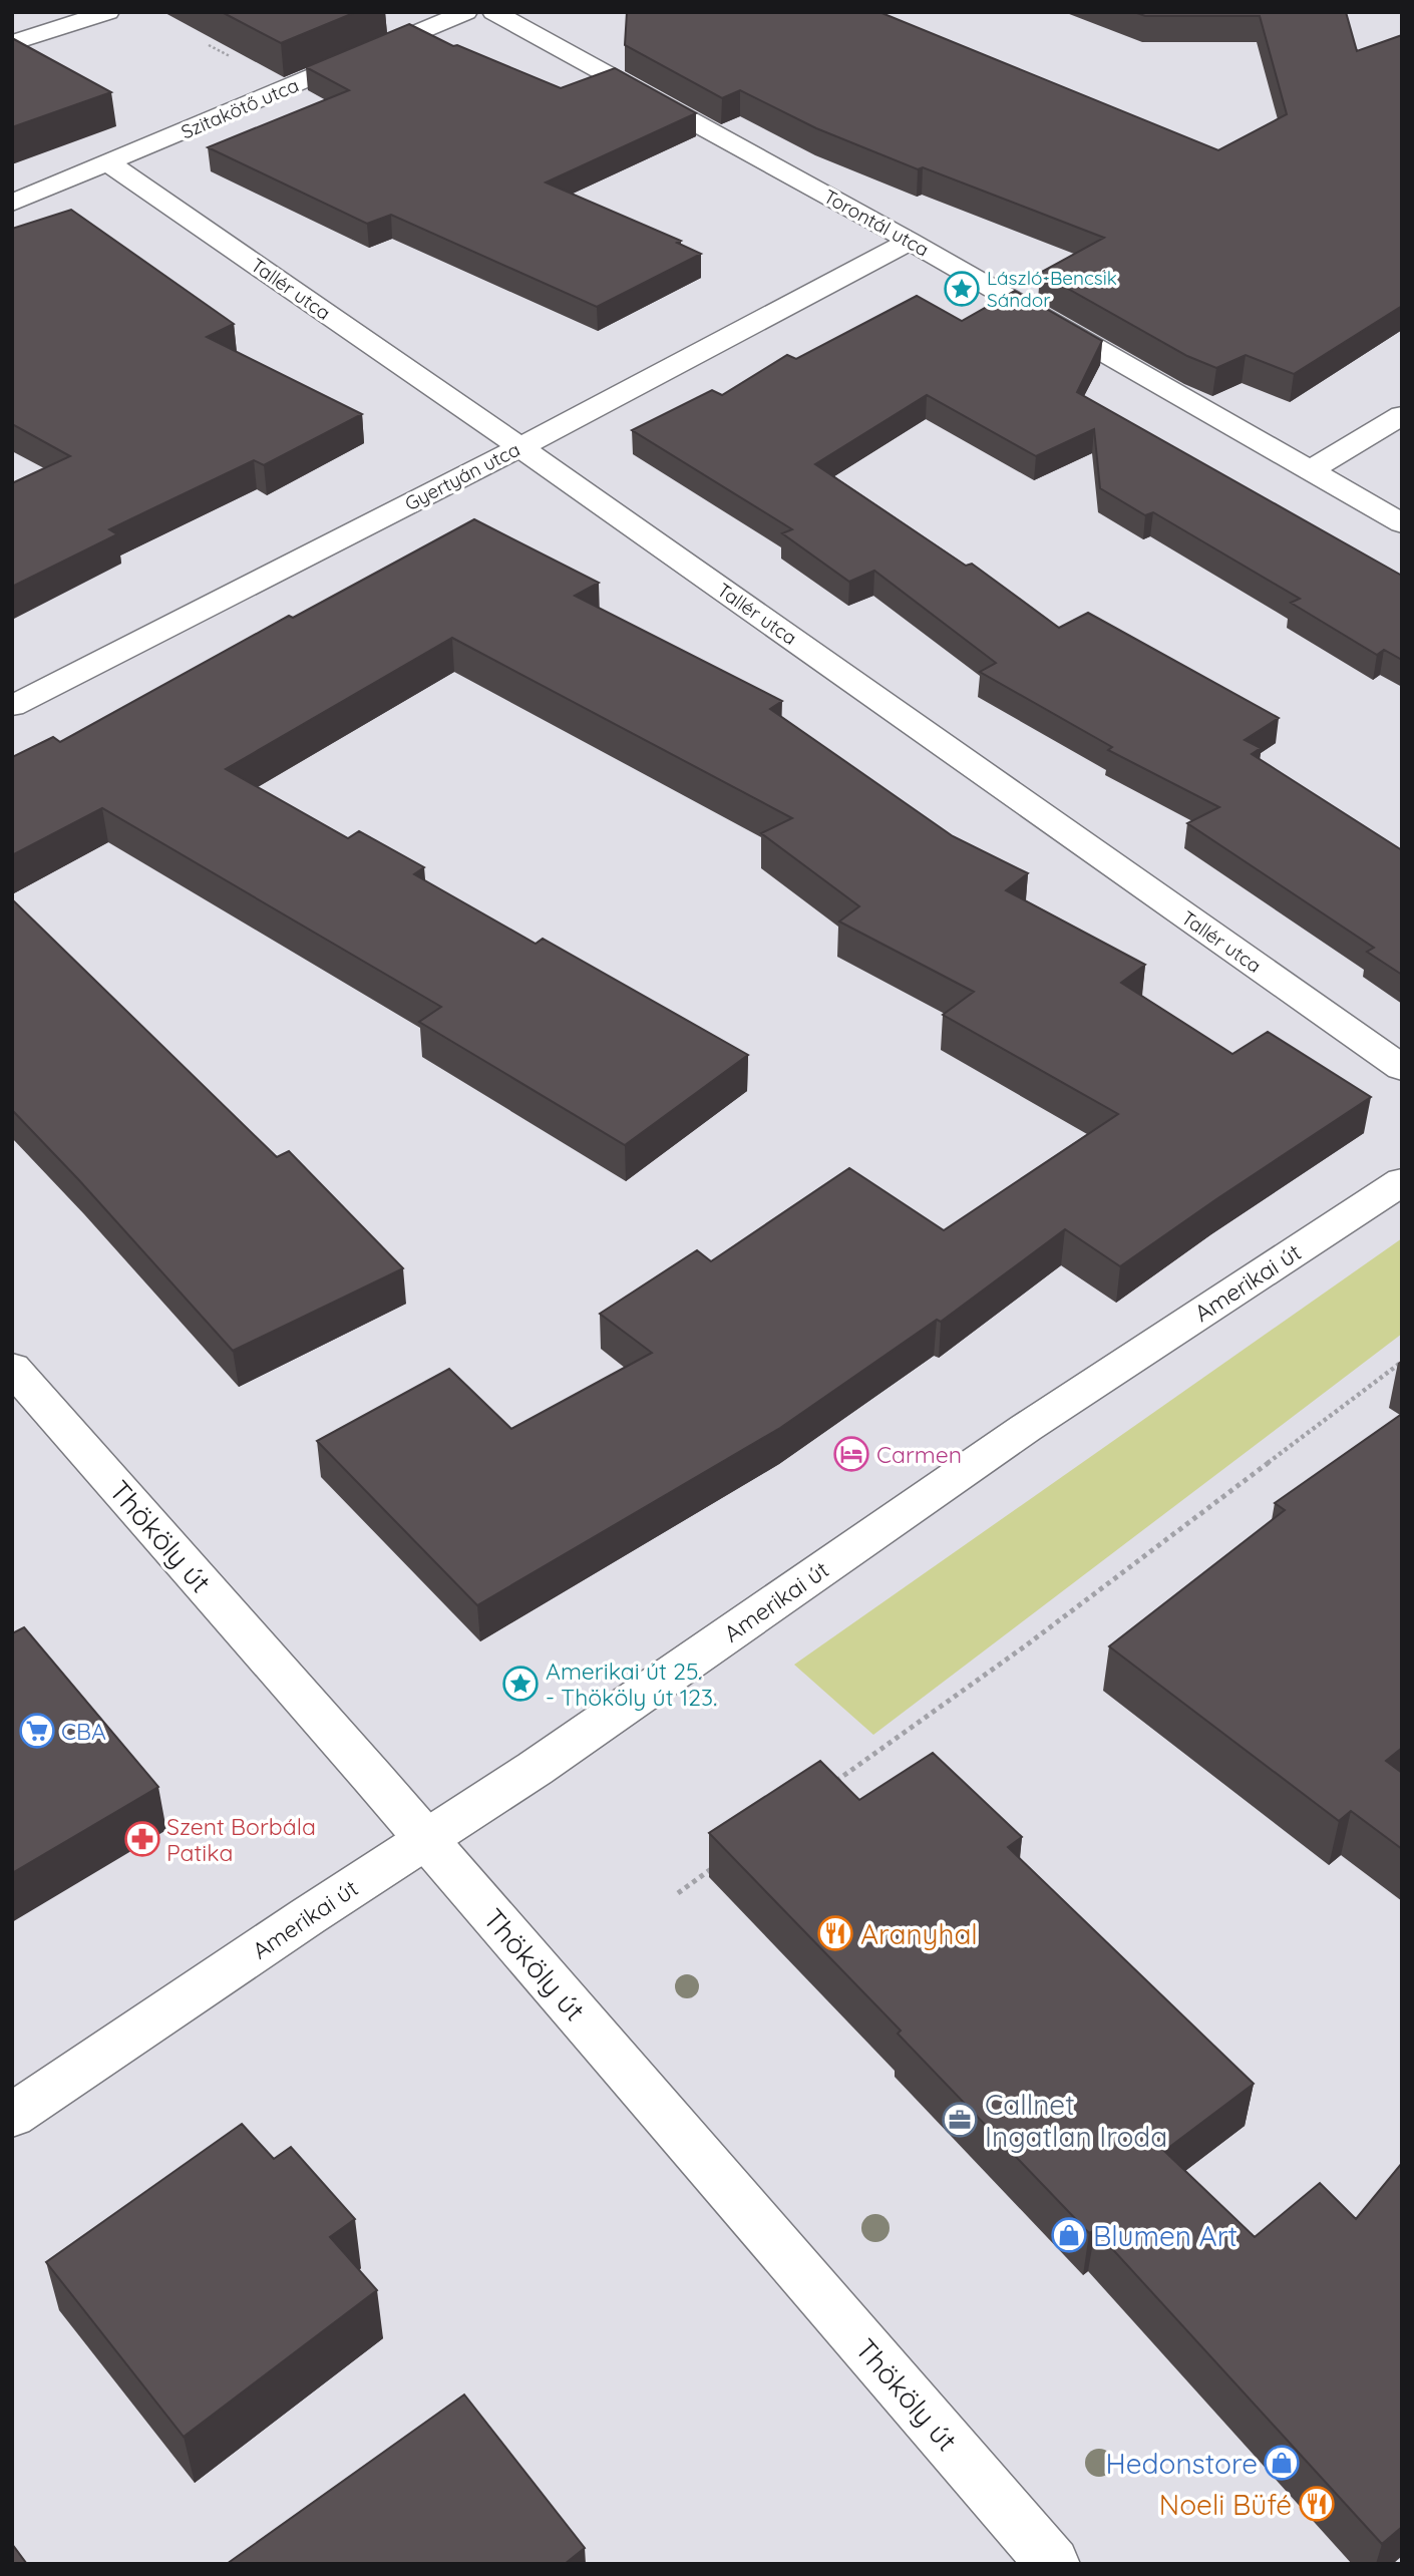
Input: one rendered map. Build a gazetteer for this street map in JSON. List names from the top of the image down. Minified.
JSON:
{"streets":{"street":["Szitakötő utca","Torontál utca","Tallér utca","Gyertyán utca","Amerikai út","Thököly út"]},"crossings":[["Szitakötő utca","Tallér utca"],["Torontál utca","Gyertyán utca"],["Tallér utca","Gyertyán utca"],["Amerikai út","Thököly út"]],"places":{"place":["László-Bencsik Sándor","Amerikai út 25. - Thököly út 123."],"hotel":["Carmen"],"supermarket":["CBA"],"pharmacy":["Szent Borbála Patika"],"restaurant":["Aranyhal","Noeli Büfé"],"office":["Callnet Ingatlan Iroda"],"shop":["Blumen Art","Hedonstore"]}}
